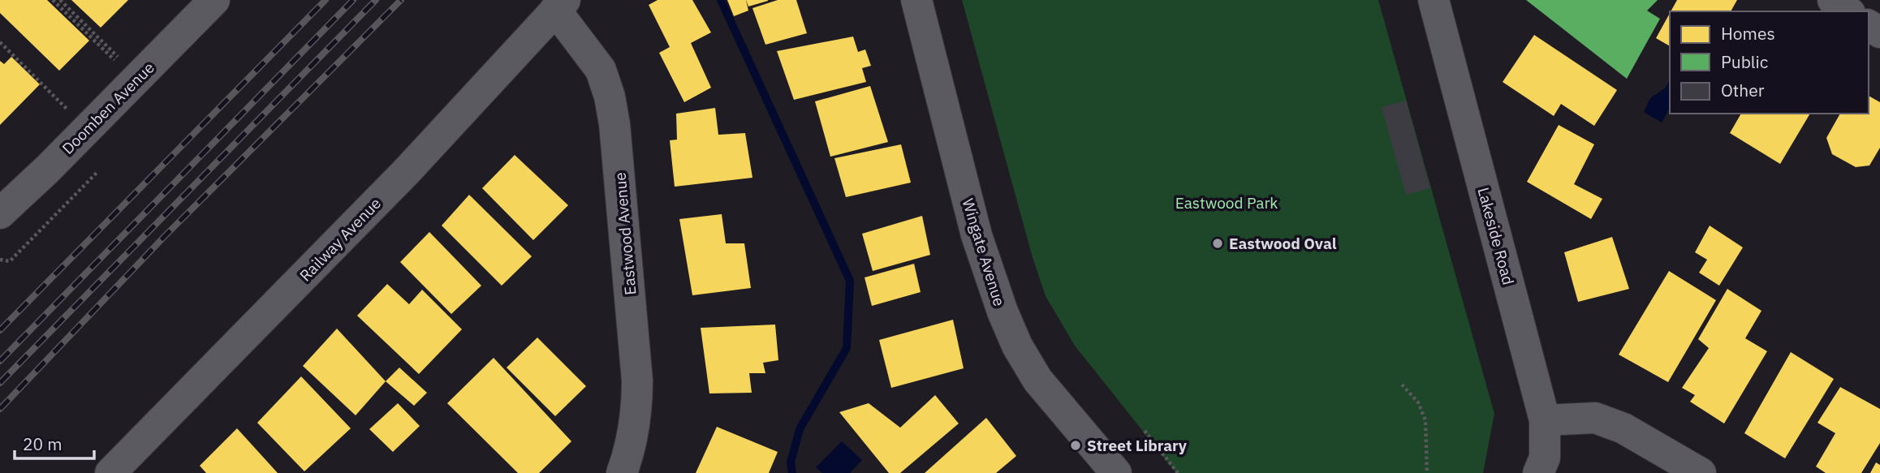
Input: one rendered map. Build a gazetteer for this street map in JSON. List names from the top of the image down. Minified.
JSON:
{"streets":{"street":["Doomben Avenue","Eastwood Avenue","Lakeside Road","Railway Avenue","Wingate Avenue"]},"crossings":[["Eastwood Avenue","Railway Avenue"]],"parks":["Eastwood Park"],"places":["Eastwood Oval","Street Library"],"legend":["Homes","Public","Other"],"scale_bar":"20 m"}
